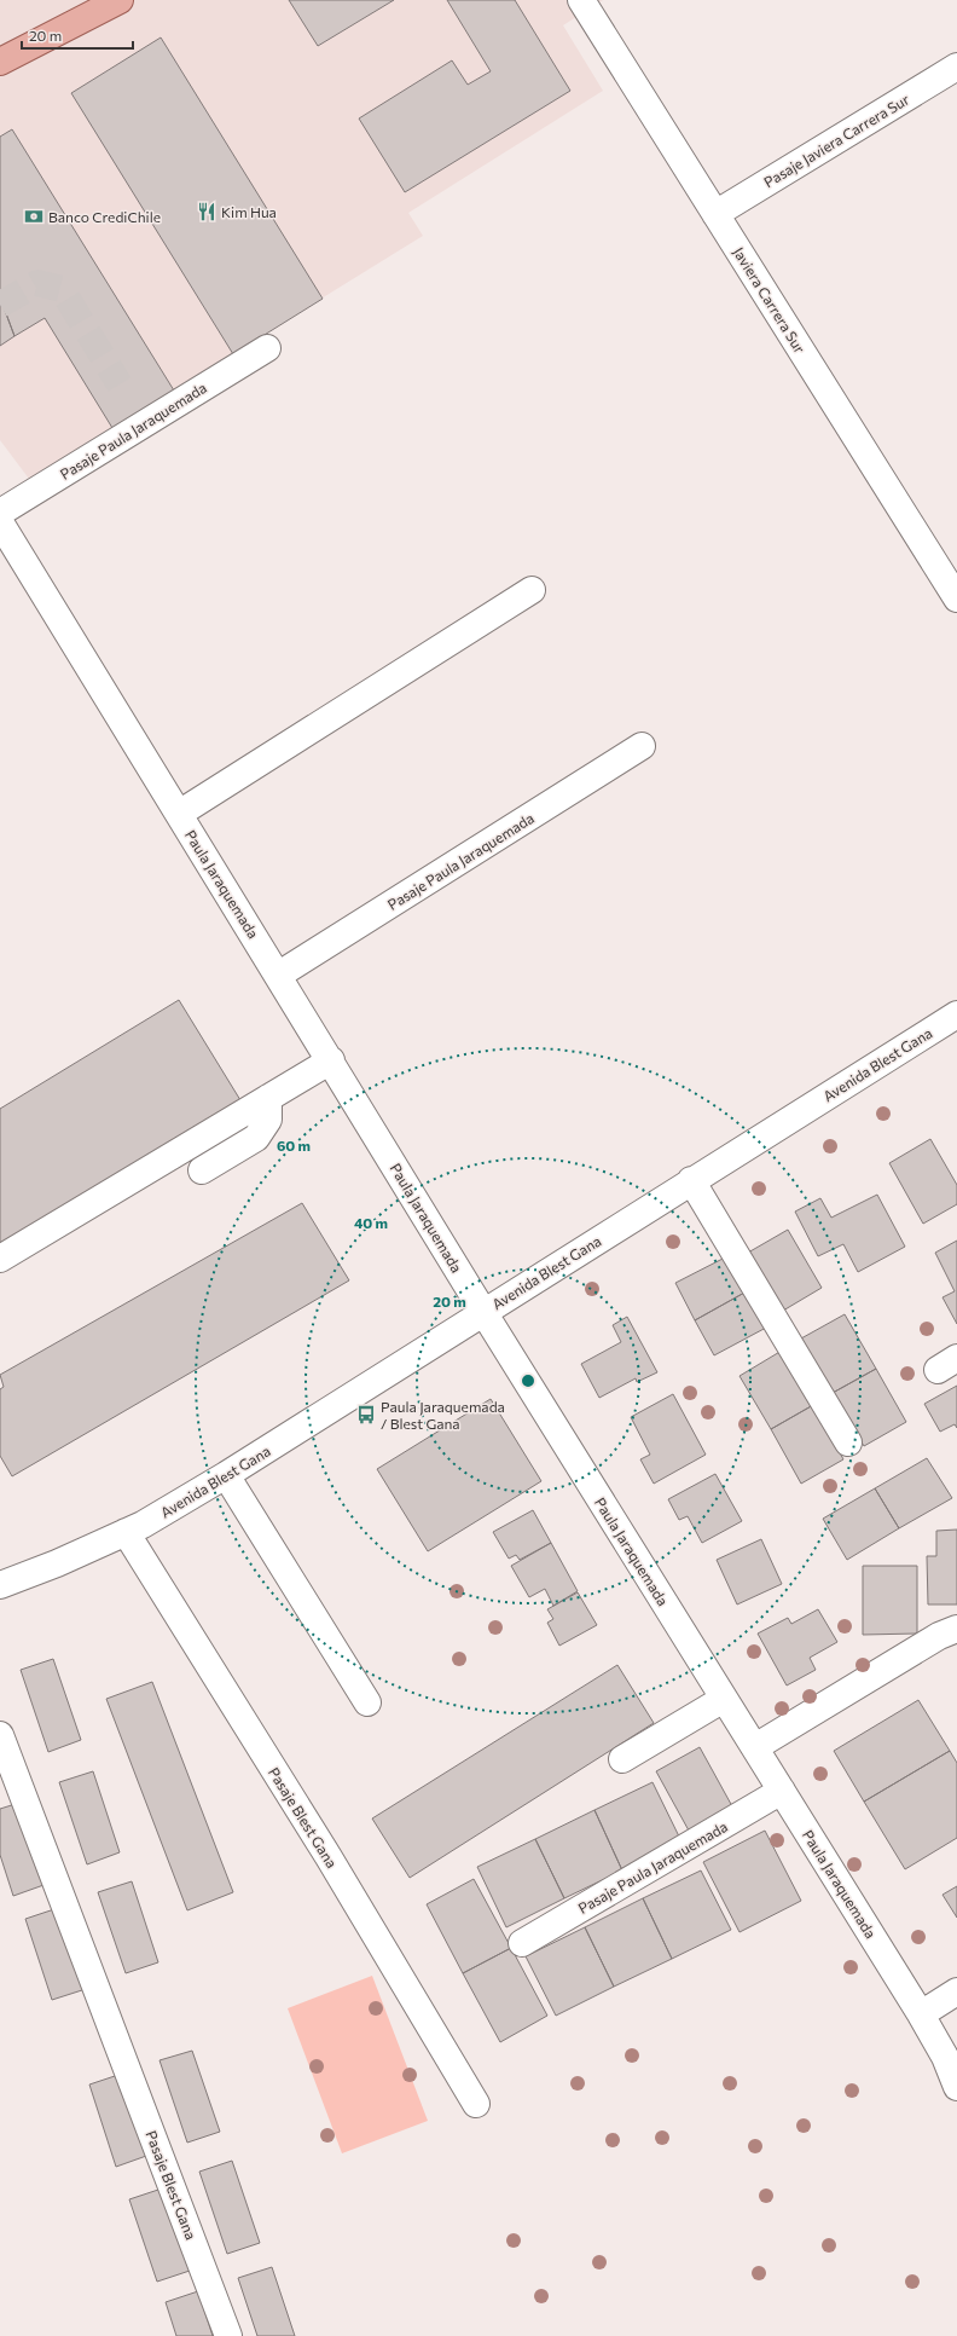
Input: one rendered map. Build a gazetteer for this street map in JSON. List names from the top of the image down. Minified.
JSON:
{"streets":{"street":["Pasaje Javiera Carrera Sur","Javiera Carrera Sur","Pasaje Paula Jaraquemada","Paula Jaraquemada","Avenida Blest Gana","Pasaje Blest Gana"]},"crossings":[["Pasaje Javiera Carrera Sur","Javiera Carrera Sur"],["Pasaje Paula Jaraquemada","Paula Jaraquemada"],["Paula Jaraquemada","Avenida Blest Gana"],["Avenida Blest Gana","Pasaje Blest Gana"]],"places":{"restaurant":["Kim Hua"],"bank":["Banco CrediChile"],"bus stop":["Paula Jaraquemada / Blest Gana"]},"scale_bar":"20 m","rings":["60 m","40 m","20 m"]}
